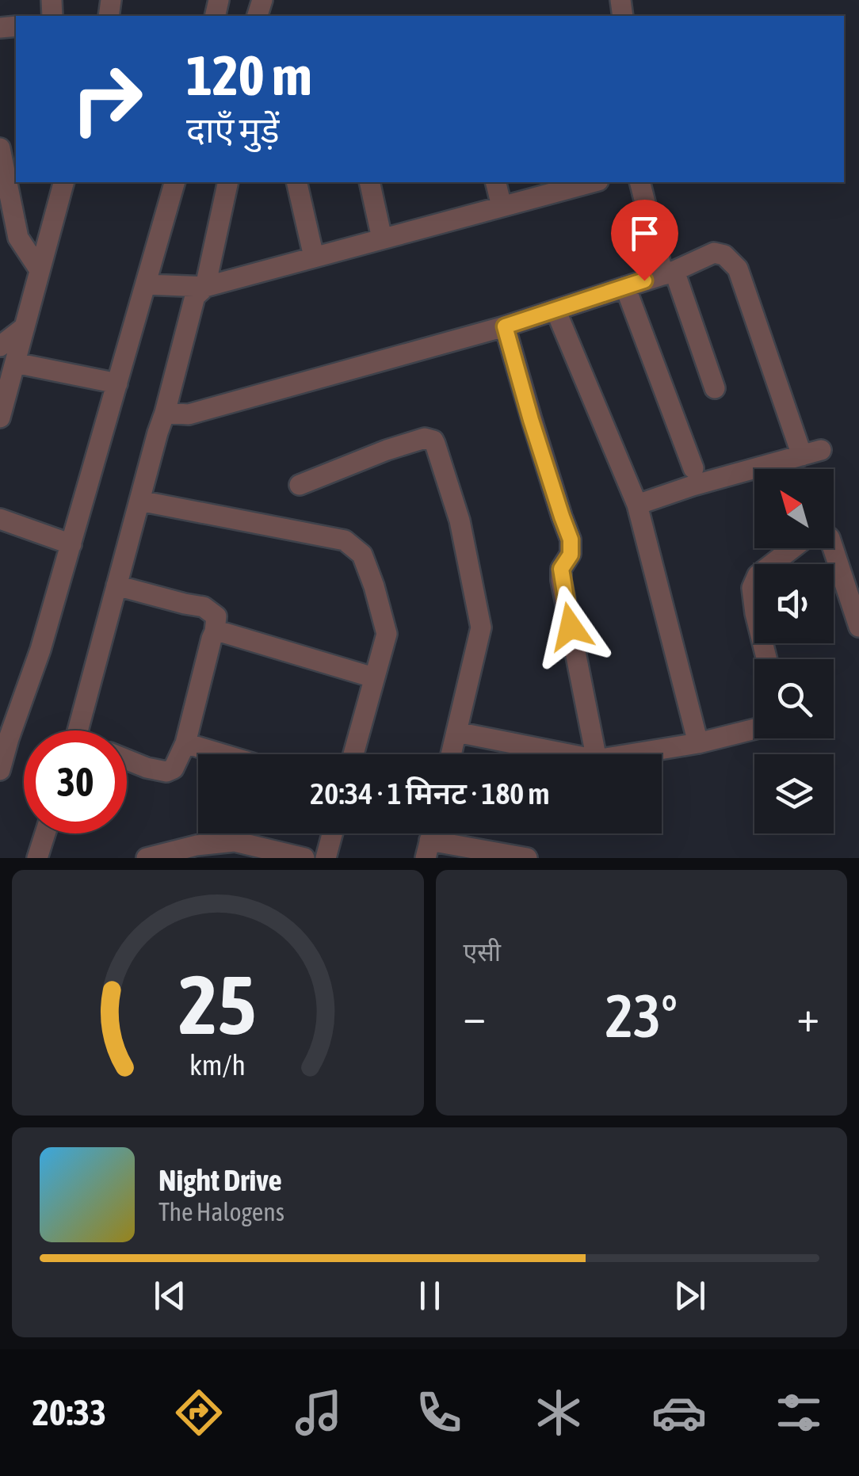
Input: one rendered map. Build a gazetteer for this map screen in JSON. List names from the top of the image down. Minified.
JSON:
{"north":"top left","page":{"turn":["120 m","दाएँ मुड़ें"],"limit":"30","trip":"20:34 · 1 मिनट · 180 m","tile":"एसी","heat":["−","23°","+"],"song":["Night Drive","The Halogens"],"tabs":"20:33","gauge":["25","km/h"]}}
